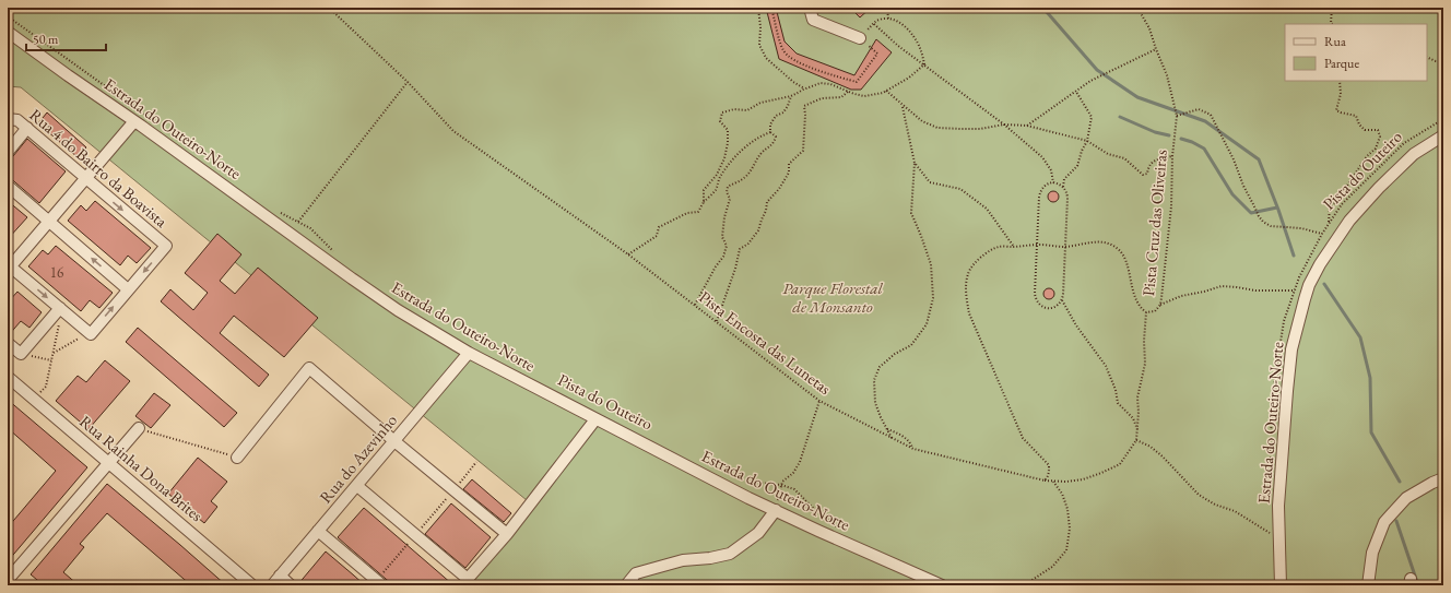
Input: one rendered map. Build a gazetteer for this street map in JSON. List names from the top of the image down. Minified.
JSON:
{"streets":{"street":["Estrada do Outeiro-Norte","Rua 4 do Bairro da Boavista","Rua do Azevinho","Rua Rainha Dona Brites"],"path":["Pista do Outeiro","Pista Cruz das Oliveiras","Pista Encosta das Lunetas"]},"crossings":[["Estrada do Outeiro-Norte","Rua do Azevinho"]],"parks":["Parque Florestal de Monsanto"],"house_numbers":["16"],"legend":["Rua","Parque"],"scale_bar":"50 m"}
